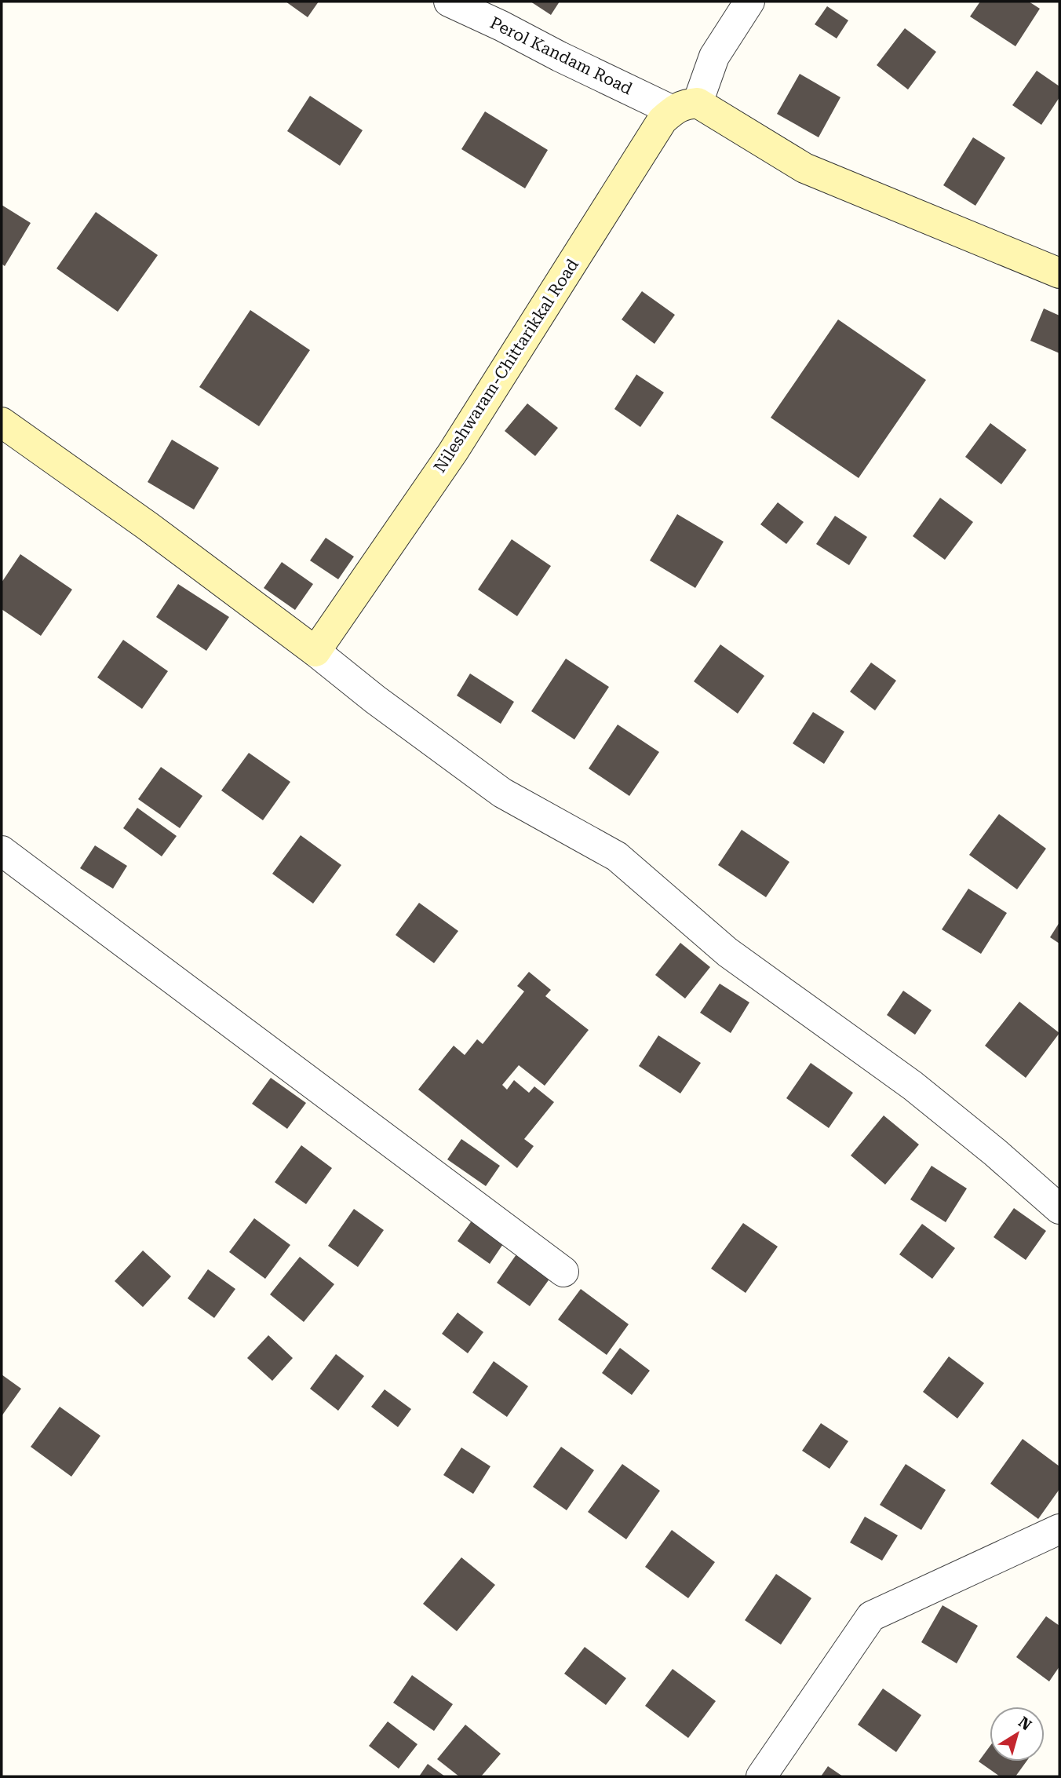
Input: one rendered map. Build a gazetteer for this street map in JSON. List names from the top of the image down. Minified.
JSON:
{"streets":{"main road":["Nileshwaram-Chittarikkal Road"],"street":["Perol Kandam Road"]},"crossings":[["Perol Kandam Road","Nileshwaram-Chittarikkal Road"]],"north":"top right"}
